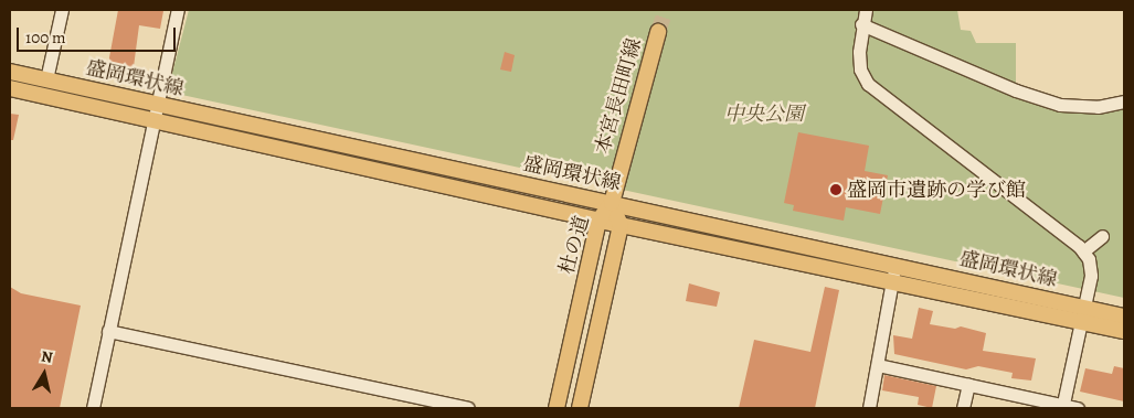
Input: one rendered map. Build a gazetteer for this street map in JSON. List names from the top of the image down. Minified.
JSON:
{"streets":{"main road":["盛岡環状線","本宮長田町線","杜の道"]},"crossings":[["盛岡環状線","本宮長田町線"],["盛岡環状線","杜の道"],["本宮長田町線","杜の道"]],"parks":["中央公園"],"places":["盛岡市遺跡の学び館"],"scale_bar":"100 m","north":"top"}
